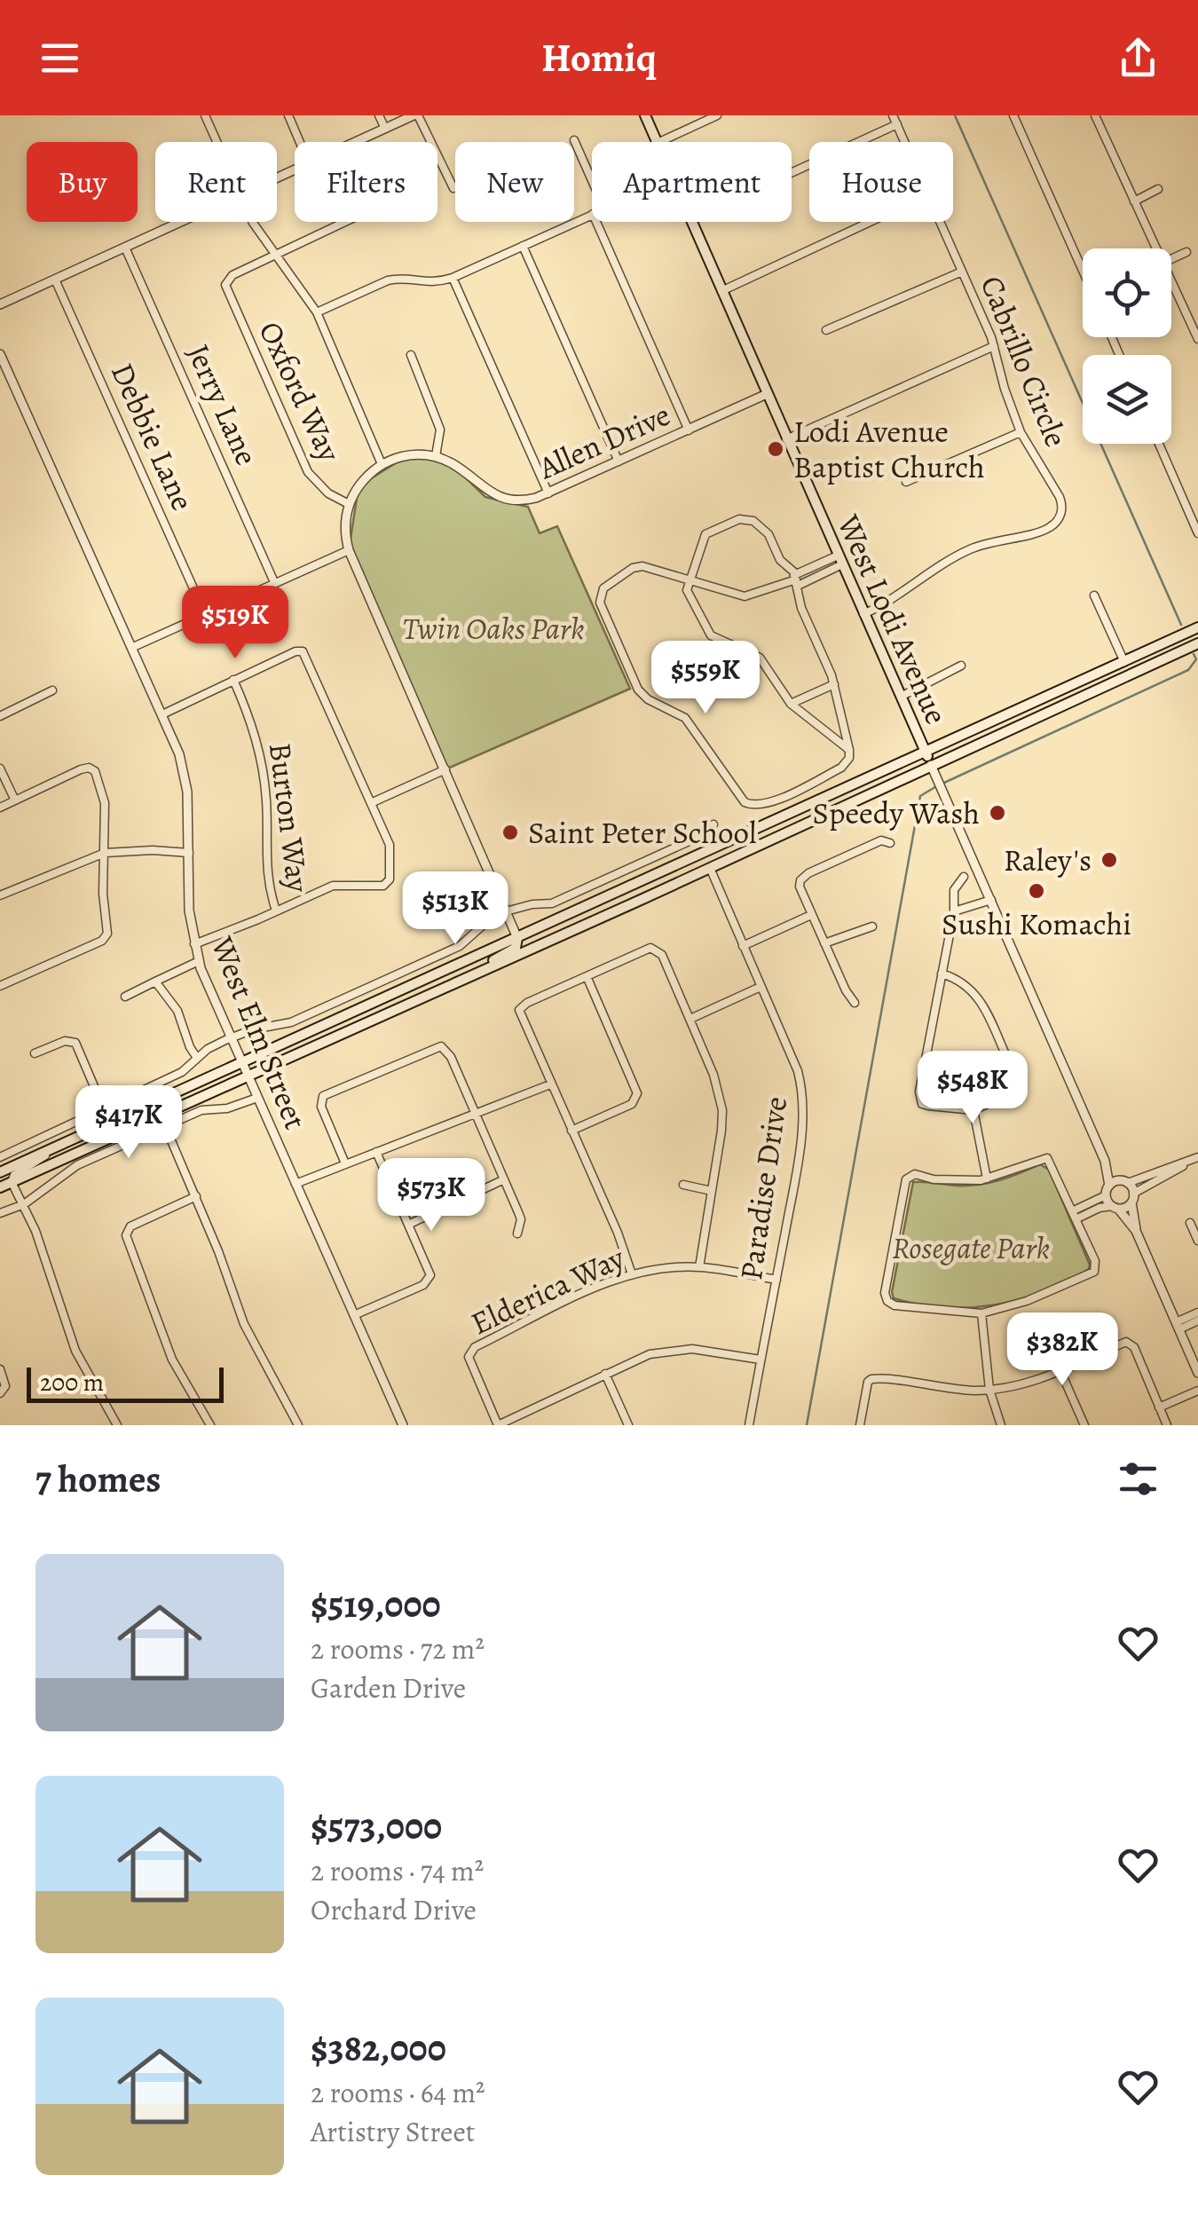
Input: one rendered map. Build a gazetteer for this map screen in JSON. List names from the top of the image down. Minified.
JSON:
{"streets":{"main road":["West Lodi Avenue"],"street":["Cabrillo Circle","Oxford Way","Jerry Lane","Debbie Lane","Allen Drive","Burton Way","West Elm Street","Paradise Drive","Elderica Way"]},"crossings":[["Cabrillo Circle","West Lodi Avenue"],["Allen Drive","West Lodi Avenue"],["Paradise Drive","Elderica Way"]],"parks":["Twin Oaks Park","Rosegate Park"],"places":["Lodi Avenue Baptist Church","Speedy Wash","Saint Peter School","Raley's","Sushi Komachi"],"scale_bar":"200 m","page":{"header":"Homiq","chip":["Buy","Rent","Filters","New","Apartment","House"],"price":["$519K","$559K","$513K","$548K","$417K","$573K","$382K"],"scale":"200 m","heading":"7 homes","list":[{"name":"$519,000","note":"2 rooms · 72 m² · Garden Drive"},{"name":"$573,000","note":"2 rooms · 74 m² · Orchard Drive"},{"name":"$382,000","note":"2 rooms · 64 m² · Artistry Street"}]}}
